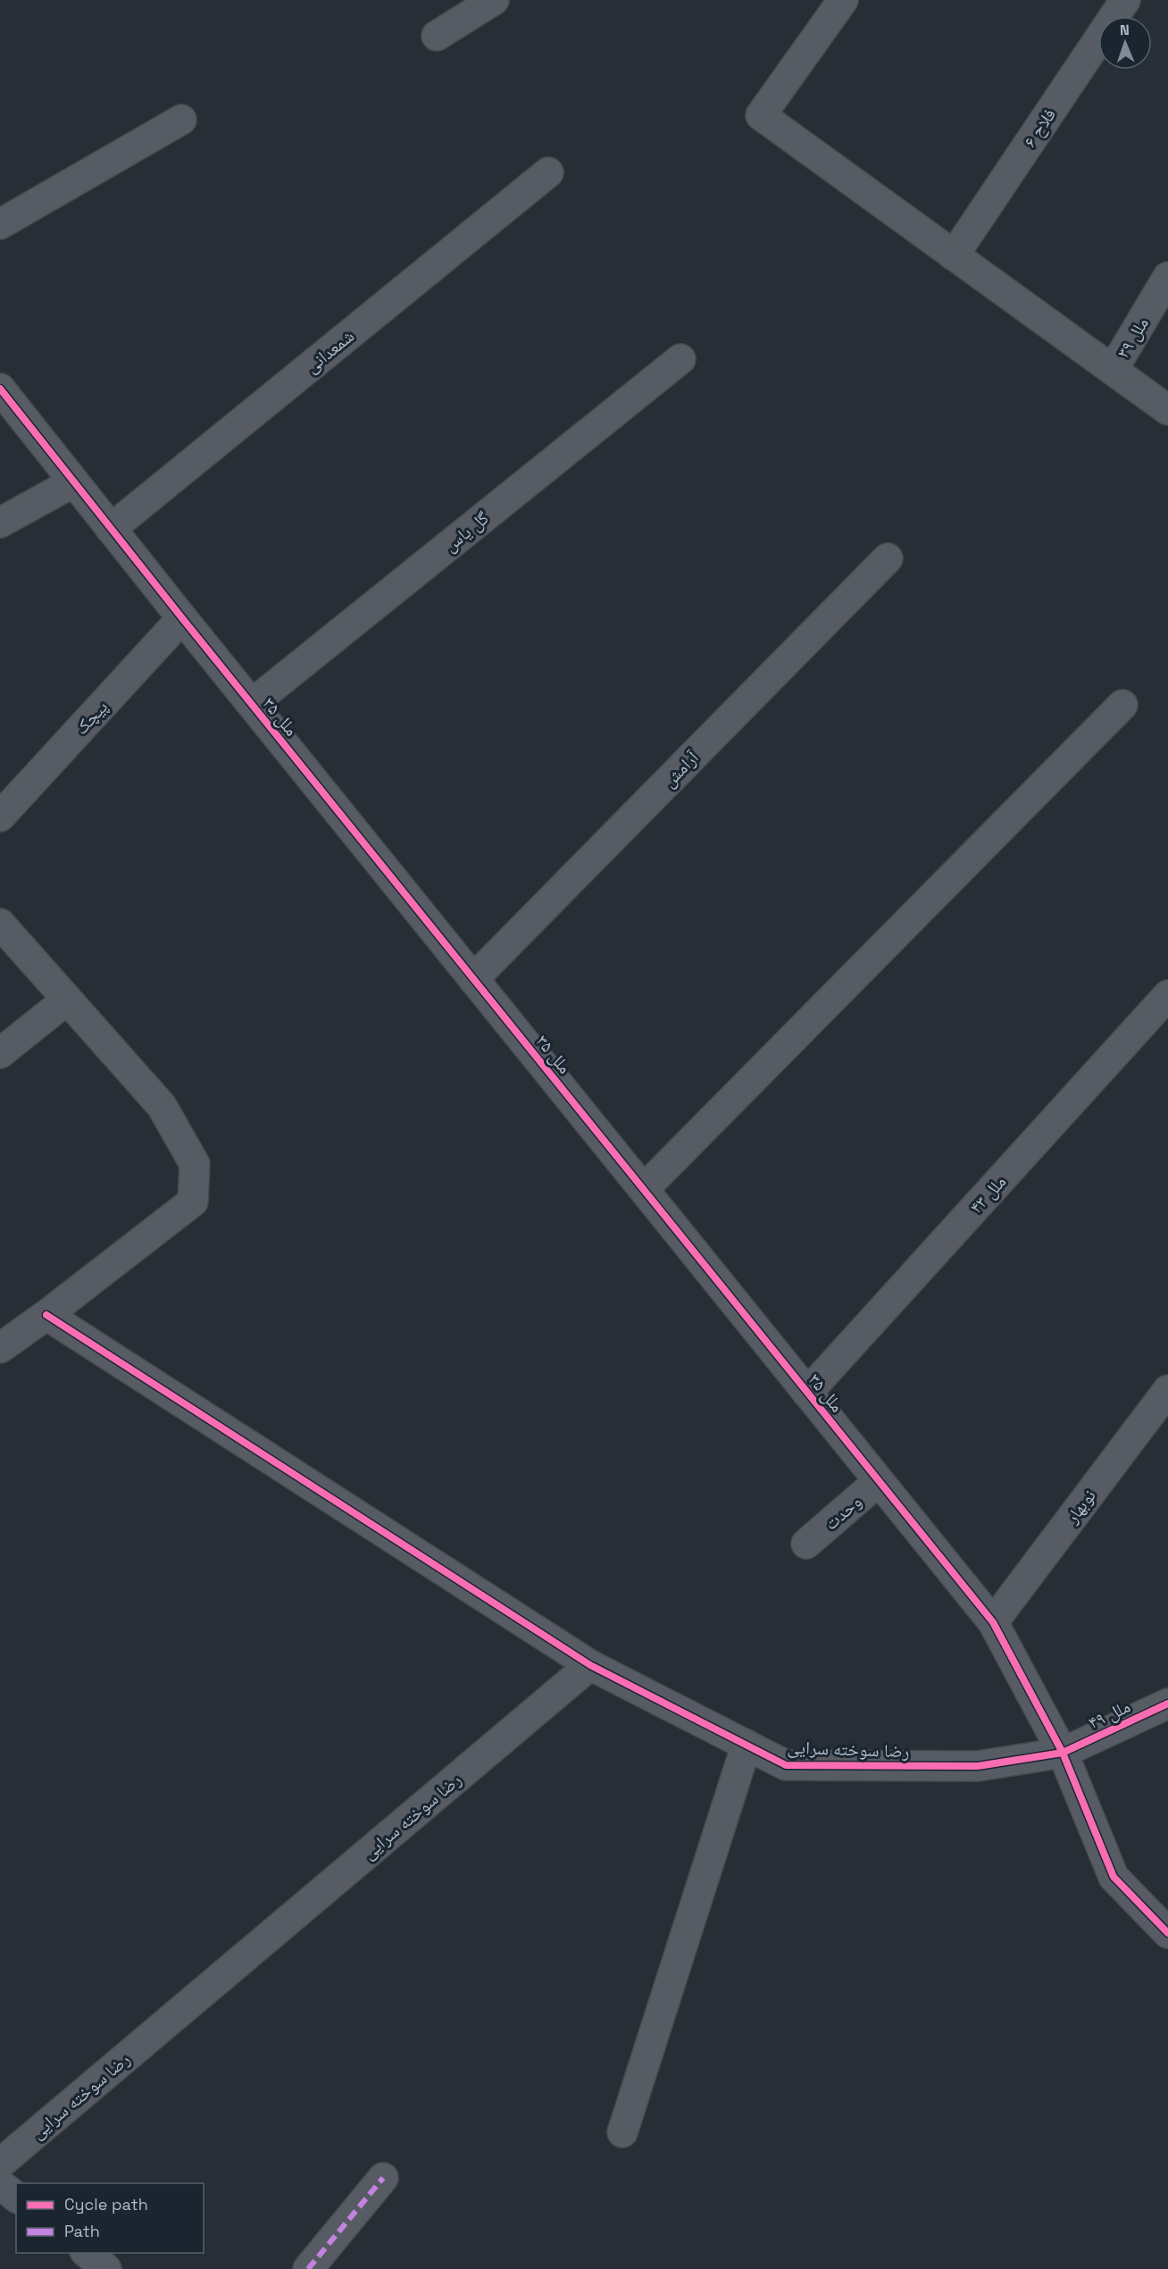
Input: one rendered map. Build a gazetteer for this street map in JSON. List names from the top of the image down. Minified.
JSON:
{"streets":{"street":["فلاح ۶","ملل ۳۹","شمعدانی","گل یاس","ملل ۳۵","پیچک","آرامش","ملل ۴۳","نوبهار","وحدت","ملل ۴۹","رضا سوخته سرایی"]},"crossings":[["شمعدانی","ملل ۳۵"],["گل یاس","ملل ۳۵"],["ملل ۳۵","پیچک"],["ملل ۳۵","آرامش"],["ملل ۳۵","ملل ۴۳"],["ملل ۳۵","نوبهار"],["ملل ۳۵","وحدت"],["ملل ۳۵","ملل ۴۹"],["ملل ۳۵","رضا سوخته سرایی"],["ملل ۴۹","رضا سوخته سرایی"]],"legend":["Cycle path","Path"],"north":"top"}
